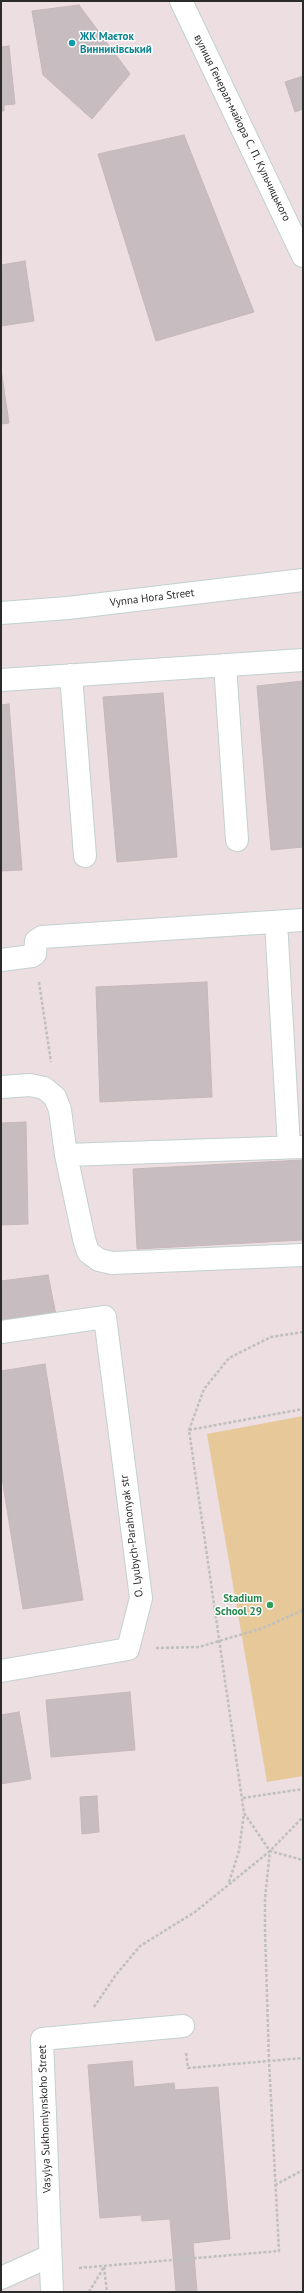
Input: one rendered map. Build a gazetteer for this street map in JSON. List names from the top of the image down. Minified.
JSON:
{"streets":{"street":["вулиця Генерал-майора С. П. Кульчицького","Vynna Hora Street","O. Lyubych-Parahonyak str","Vasylya Sukhomlynskoho Street"]},"places":["ЖК Маєток Винниківський","Stadium School 29"]}
